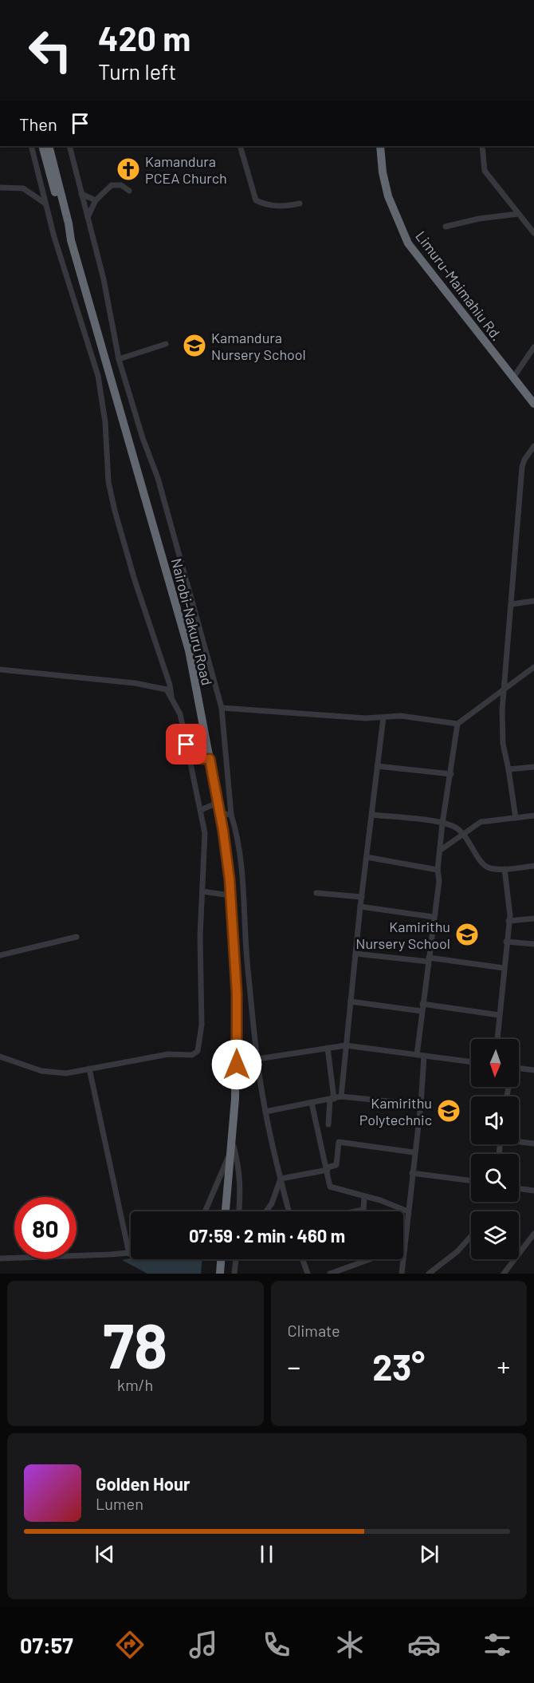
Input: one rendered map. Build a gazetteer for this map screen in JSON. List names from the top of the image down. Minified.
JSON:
{"streets":{"highway":["Limuru-Maimahiu Rd.","Nairobi-Nakuru Road"]},"places":{"church":["Kamandura PCEA Church"],"school or university":["Kamandura Nursery School","Kamirithu Nursery School","Kamirithu Polytechnic"]},"north":"bottom","page":{"turn":["420 m","Turn left"],"then":"Then","limit":"80","trip":"07:59 · 2 min · 460 m","tile":[["78","km/h"],"Climate"],"heat":["−","23°","+"],"song":["Golden Hour","Lumen"],"tabs":"07:57"}}
